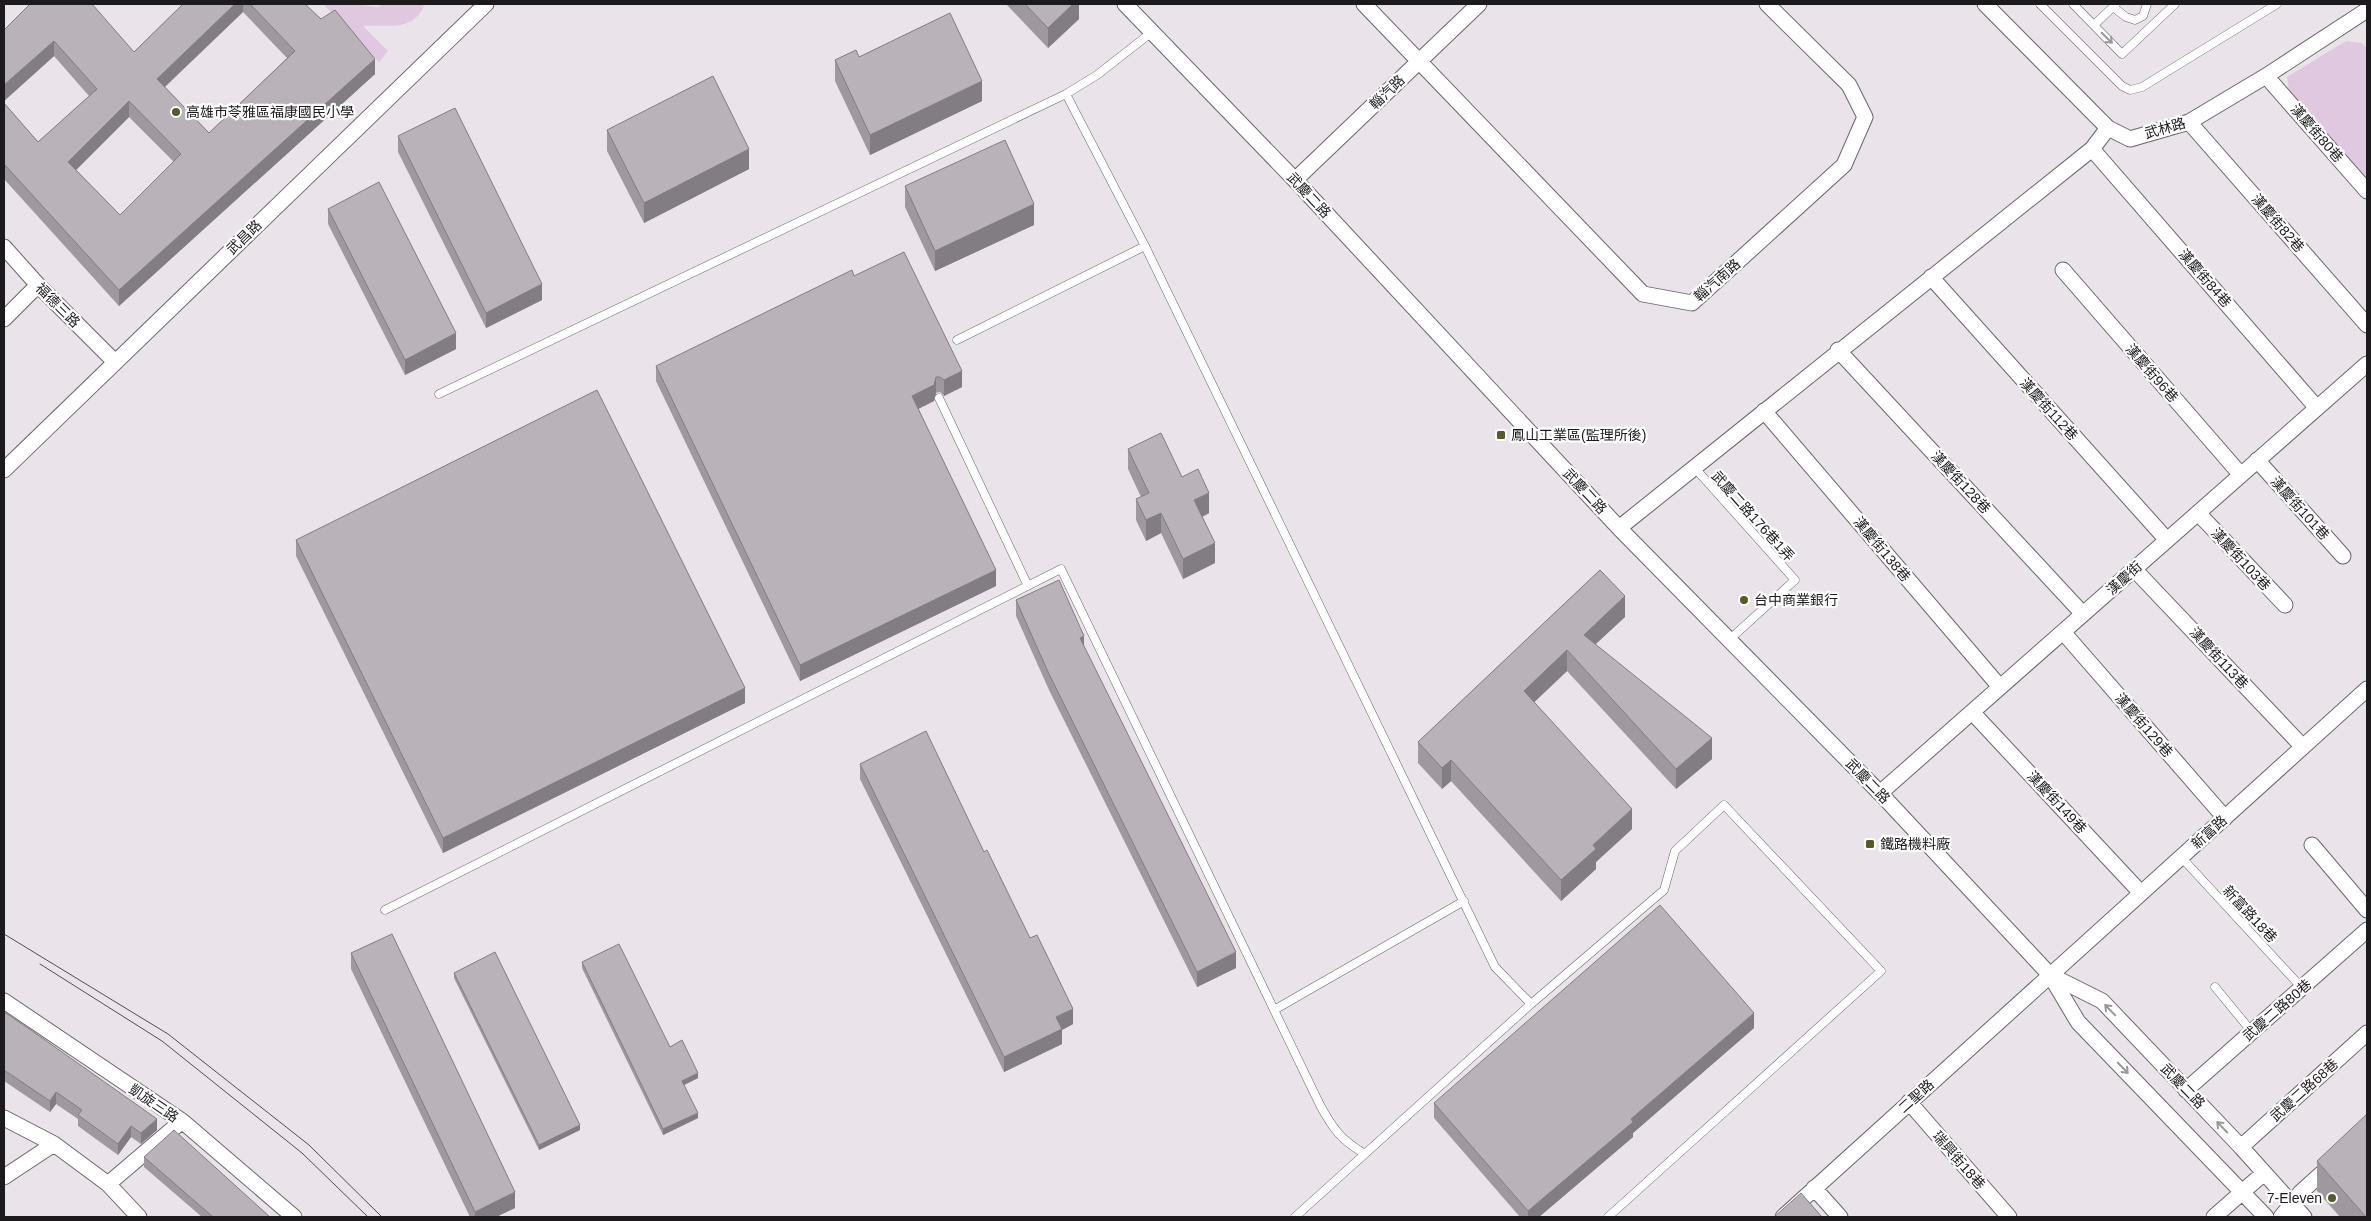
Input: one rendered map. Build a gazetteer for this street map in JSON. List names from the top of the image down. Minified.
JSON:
{"streets":{"street":["輜汽路","武林路","漢慶街80巷","武慶二路","漢慶街82巷","武昌路","漢慶街84巷","輜汽南路","福德三路","漢慶街96巷","漢慶街112巷","漢慶街128巷","漢慶街101巷","漢慶街138巷","漢慶街103巷","漢慶街","漢慶街113巷","漢慶街129巷","漢慶街149巷","新富路","武慶二路80巷","武慶二路68巷","二聖路","凱旋三路","瑞興街18巷"],"lane":["武慶二路176巷1弄","新富路18巷"]},"crossings":[["輜汽路","武慶二路"],["輜汽路","輜汽南路"],["武林路","漢慶街80巷"],["武林路","漢慶街82巷"],["武慶二路","武慶二路176巷1弄"],["武慶二路","漢慶街"],["武慶二路","新富路"],["武慶二路","武慶二路80巷"],["武慶二路","武慶二路68巷"],["武慶二路","二聖路"],["武昌路","福德三路"],["漢慶街84巷","漢慶街"],["漢慶街96巷","漢慶街"],["漢慶街112巷","漢慶街"],["漢慶街128巷","漢慶街"],["漢慶街101巷","漢慶街"],["漢慶街138巷","漢慶街"],["漢慶街103巷","漢慶街"],["漢慶街","漢慶街113巷"],["漢慶街","漢慶街129巷"],["漢慶街","漢慶街149巷"],["漢慶街113巷","新富路"],["漢慶街129巷","新富路"],["漢慶街149巷","新富路"],["新富路","新富路18巷"],["新富路","二聖路"],["新富路18巷","武慶二路80巷"],["二聖路","瑞興街18巷"]],"places":{"other":["高雄市苓雅區福康國民小學","台中商業銀行","7-Eleven"],"transit":["鳳山工業區(監理所後)","鐵路機料廠"]}}
